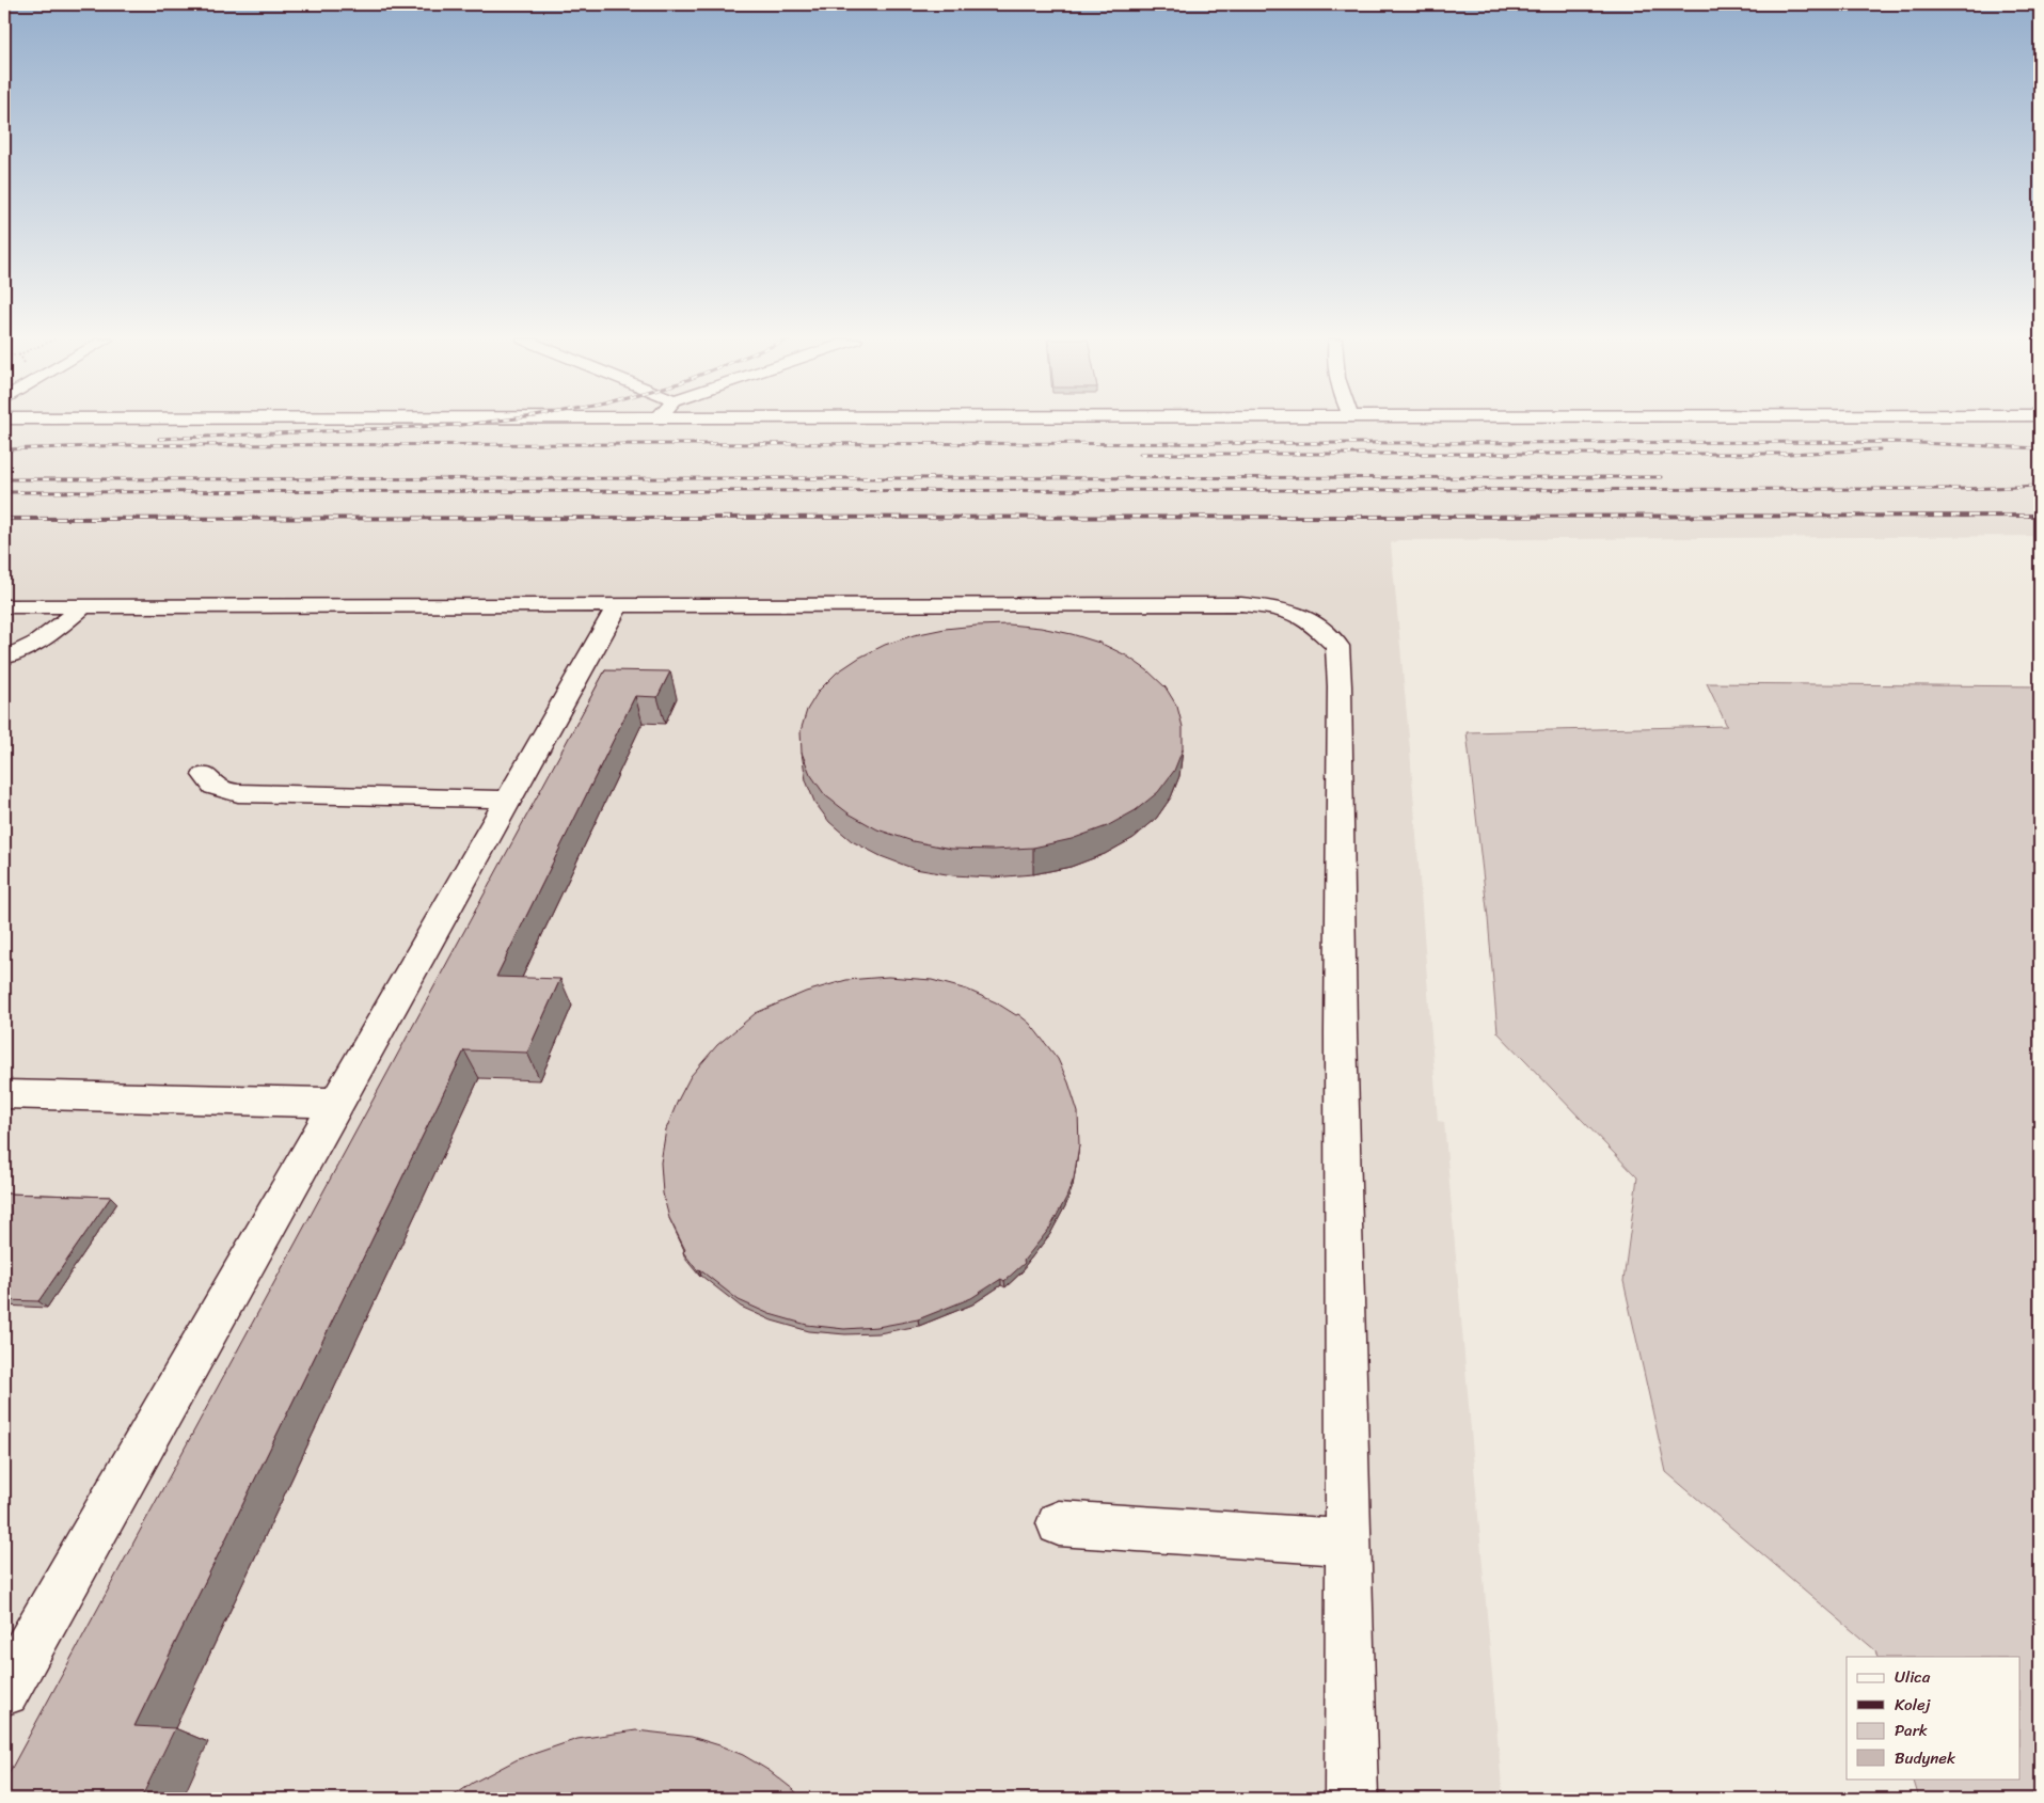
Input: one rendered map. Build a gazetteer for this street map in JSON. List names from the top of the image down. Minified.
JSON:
{"legend":["Ulica","Kolej","Park","Budynek"]}
